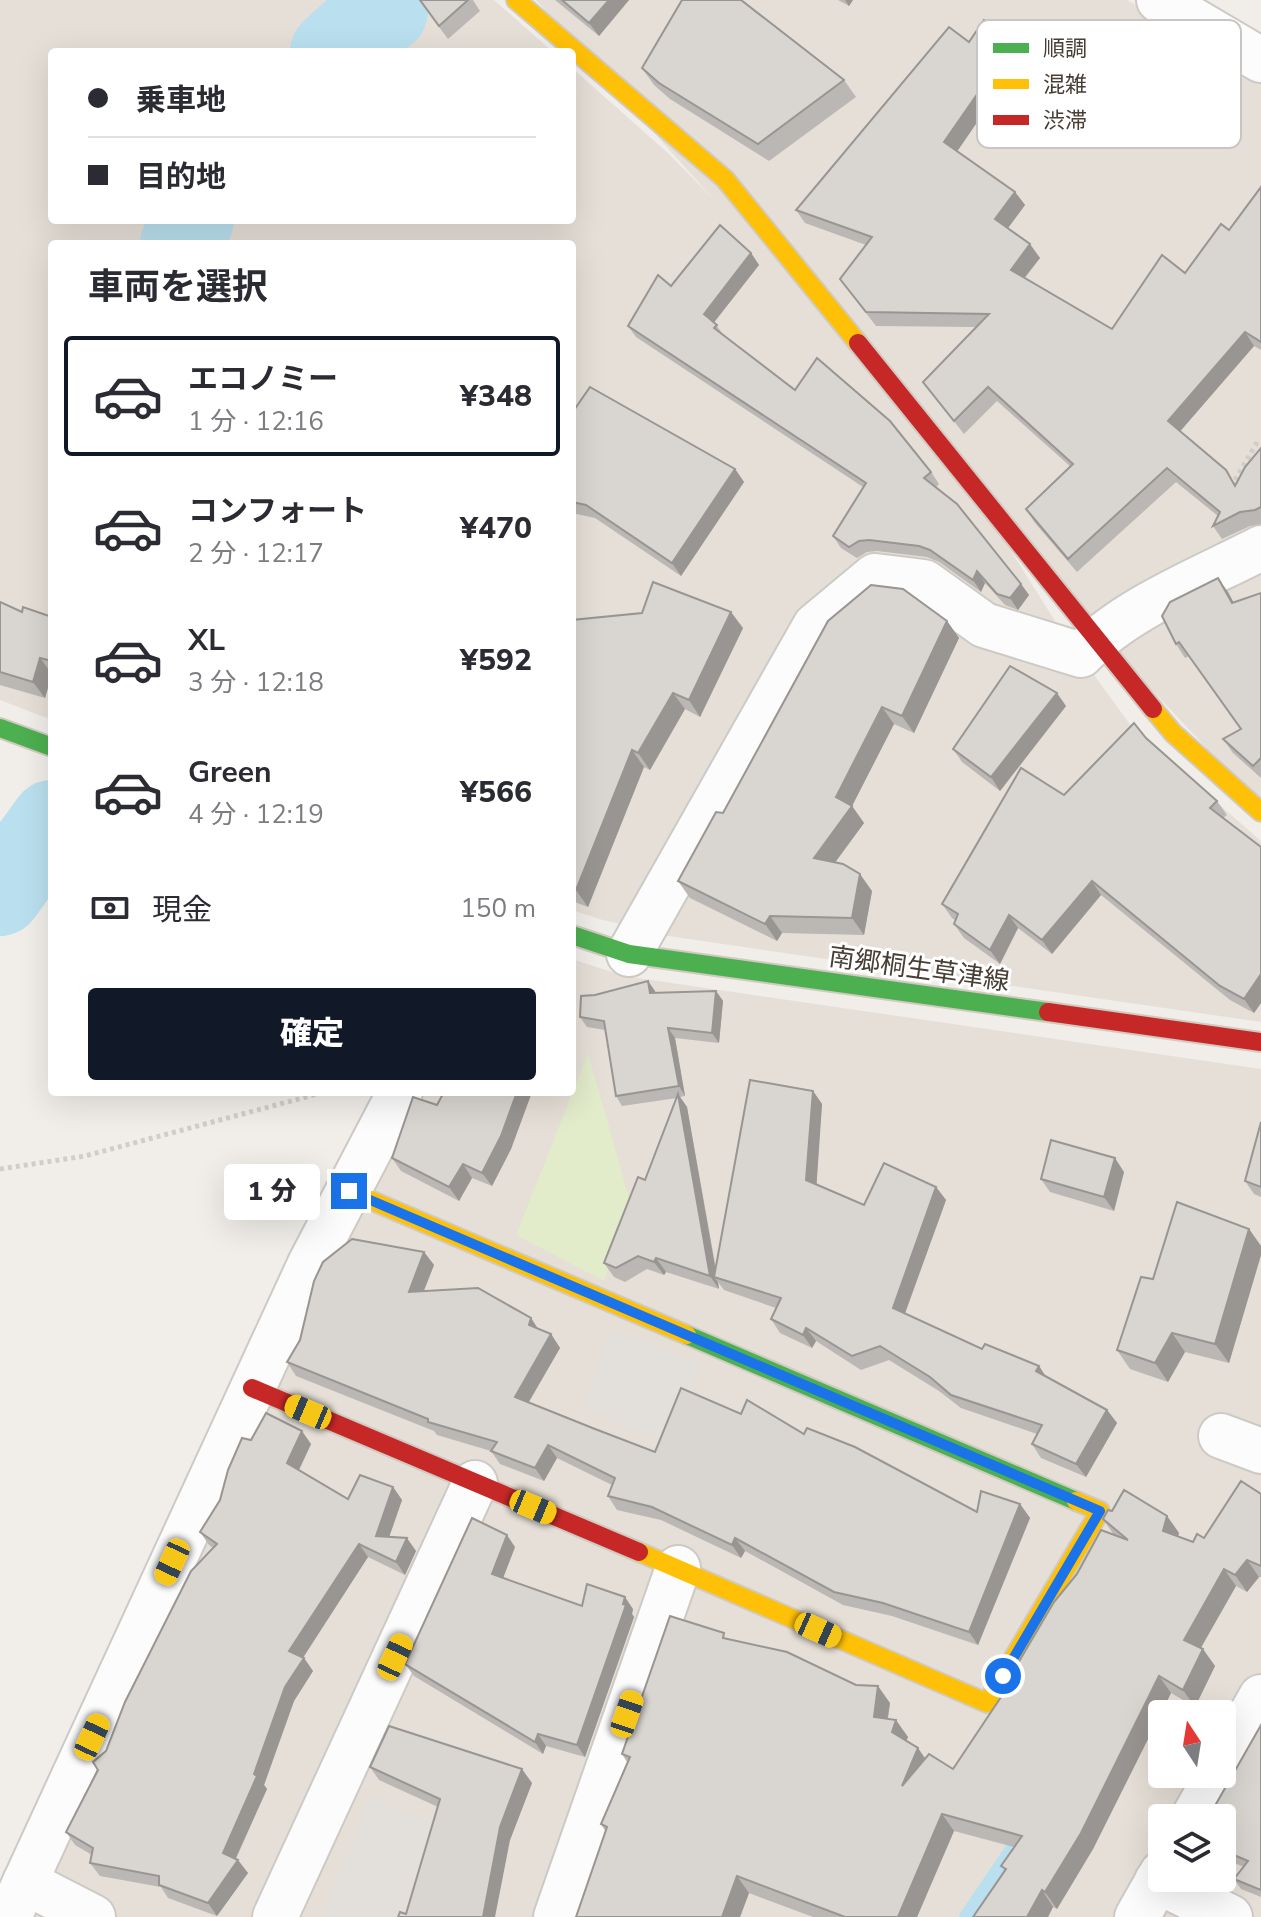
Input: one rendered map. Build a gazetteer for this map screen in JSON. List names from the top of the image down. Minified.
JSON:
{"streets":{"street":["南郷桐生草津線"]},"legend":["順調","混雑","渋滞"],"north":"top","page":{"banner":["乗車地","目的地"],"heading":"車両を選択","list":[{"name":"エコノミー","note":"1 分 · 12:16","value":"¥348"},{"name":"コンフォート","note":"2 分 · 12:17","value":"¥470"},{"name":"XL","note":"3 分 · 12:18","value":"¥592"},{"name":"Green","note":"4 分 · 12:19","value":"¥566"}],"pay":["現金","150 m"],"buttons":"確定","bubble":"1 分"}}
